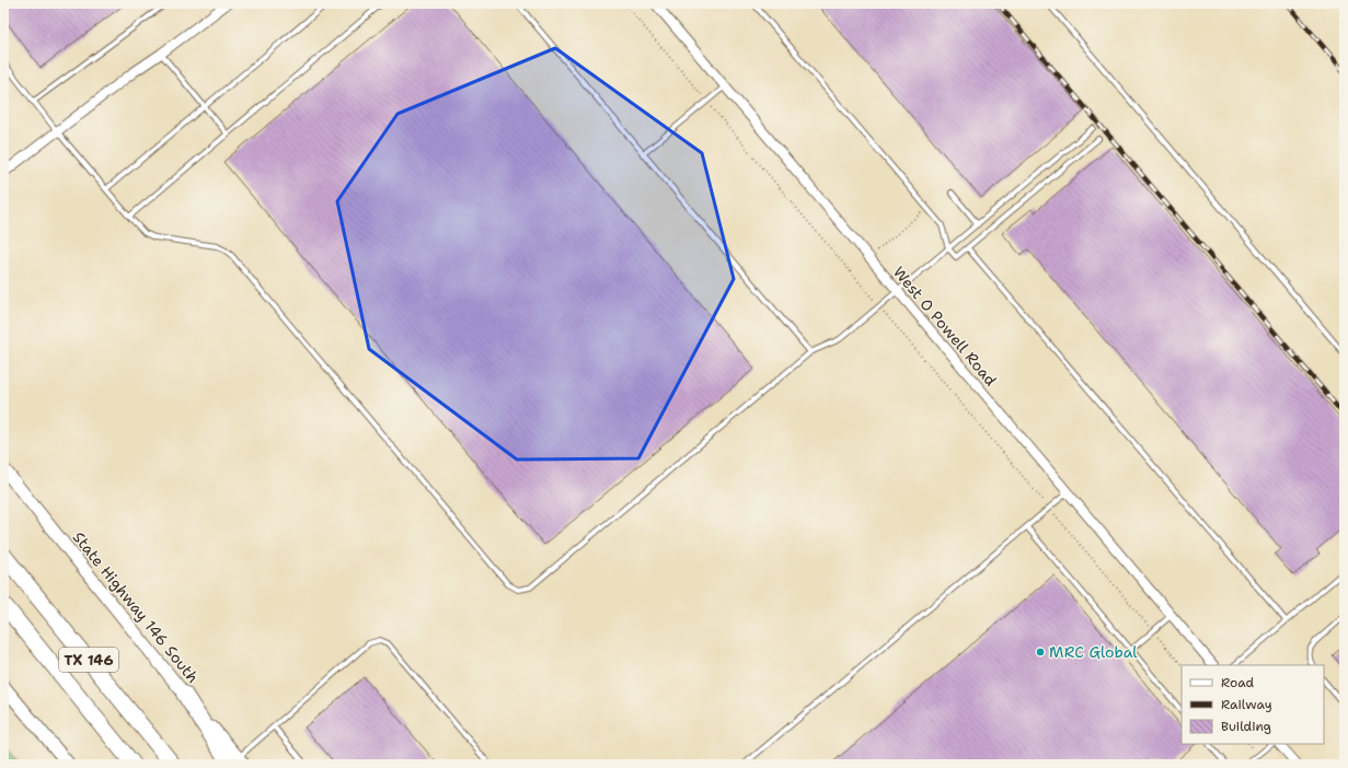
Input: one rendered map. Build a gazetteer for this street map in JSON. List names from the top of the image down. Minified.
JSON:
{"streets":{"highway":["TX 146"],"main road":["State Highway 146 South"],"street":["West O Powell Road"]},"places":["MRC Global"],"legend":["Road","Railway","Building"]}
